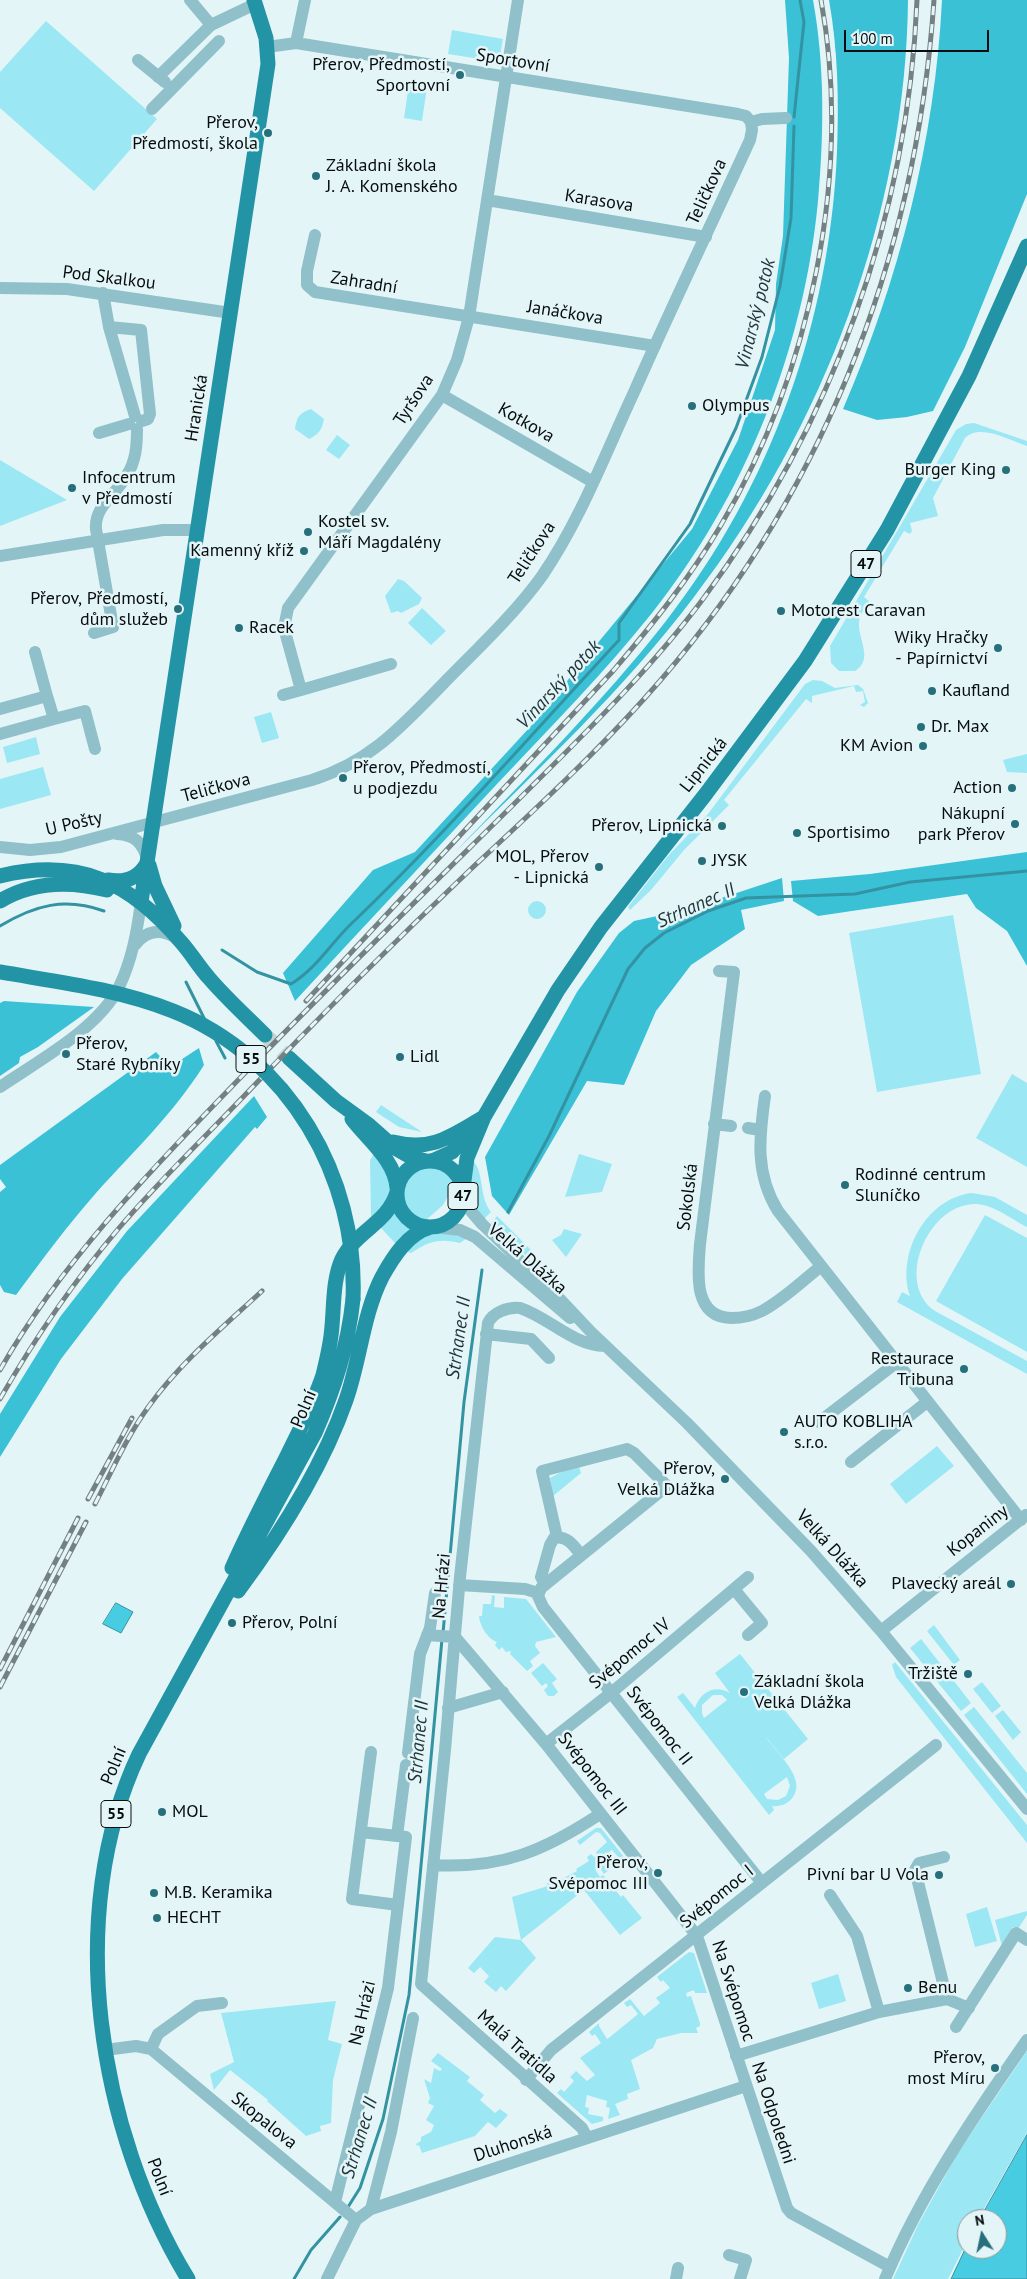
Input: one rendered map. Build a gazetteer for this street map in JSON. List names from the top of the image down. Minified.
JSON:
{"streets":{"main road":["Hranická","47","Lipnická","55","Polní"],"street":["Sportovní","Teličkova","Karasova","Pod Skalkou","Zahradní","Janáčkova","Tyršova","Kotkova","U Pošty","Sokolská","Velká Dlážka","Kopaniny","Na Hrázi","Svépomoc IV","Svépomoc II","Svépomoc III","Svépomoc I","Na Svépomoc","Malá Tratidla","Na Odpoledni","Skopalova","Dluhonská"]},"crossings":[["Sportovní","Teličkova"],["Sportovní","Tyršova"],["Sportovní","Hranická"],["Teličkova","Karasova"],["Teličkova","Janáčkova"],["Teličkova","Hranická"],["Teličkova","Kotkova"],["Teličkova","U Pošty"],["Karasova","Tyršova"],["Pod Skalkou","Hranická"],["Zahradní","Janáčkova"],["Zahradní","Tyršova"],["Janáčkova","Tyršova"],["Tyršova","Kotkova"],["Hranická","U Pošty"],["47","Lipnická"],["47","Velká Dlážka"],["Lipnická","Velká Dlážka"],["Velká Dlážka","Kopaniny"],["Na Hrázi","Svépomoc III"],["Na Hrázi","Malá Tratidla"],["Na Hrázi","Skopalova"],["Svépomoc IV","Svépomoc II"],["Svépomoc IV","Svépomoc III"],["Svépomoc II","Svépomoc I"],["Svépomoc III","Svépomoc I"],["Svépomoc III","Na Svépomoc"],["Svépomoc I","Na Svépomoc"],["Svépomoc I","Malá Tratidla"],["Na Svépomoc","Na Odpoledni"],["Malá Tratidla","Dluhonská"],["Na Odpoledni","Dluhonská"],["Skopalova","Dluhonská"]],"water":["Vinarský potok","Strhanec II"],"places":["Přerov, Předmostí, Sportovní","Přerov, Předmostí, škola","Základní škola J. A. Komenského","Olympus","Burger King","Infocentrum v Předmostí","Kostel sv. Máří Magdalény","Kamenný kříž","Přerov, Předmostí, dům služeb","Motorest Caravan","Racek","Wiky Hračky - Papírnictví","Kaufland","Dr. Max","KM Avion","Přerov, Předmostí, u podjezdu","Action","Nákupní park Přerov","Přerov, Lipnická","Sportisimo","JYSK","MOL, Přerov - Lipnická","Přerov, Staré Rybníky","Lidl","Rodinné centrum Sluníčko","Restaurace Tribuna","AUTO KOBLIHA s.r.o.","Přerov, Velká Dlážka","Plavecký areál","Přerov, Polní","Tržiště","Základní škola Velká Dlážka","MOL","Přerov, Svépomoc III","Pivní bar U Vola","M.B. Keramika","HECHT","Benu","Přerov, most Míru"],"scale_bar":"100 m","north":"top"}
